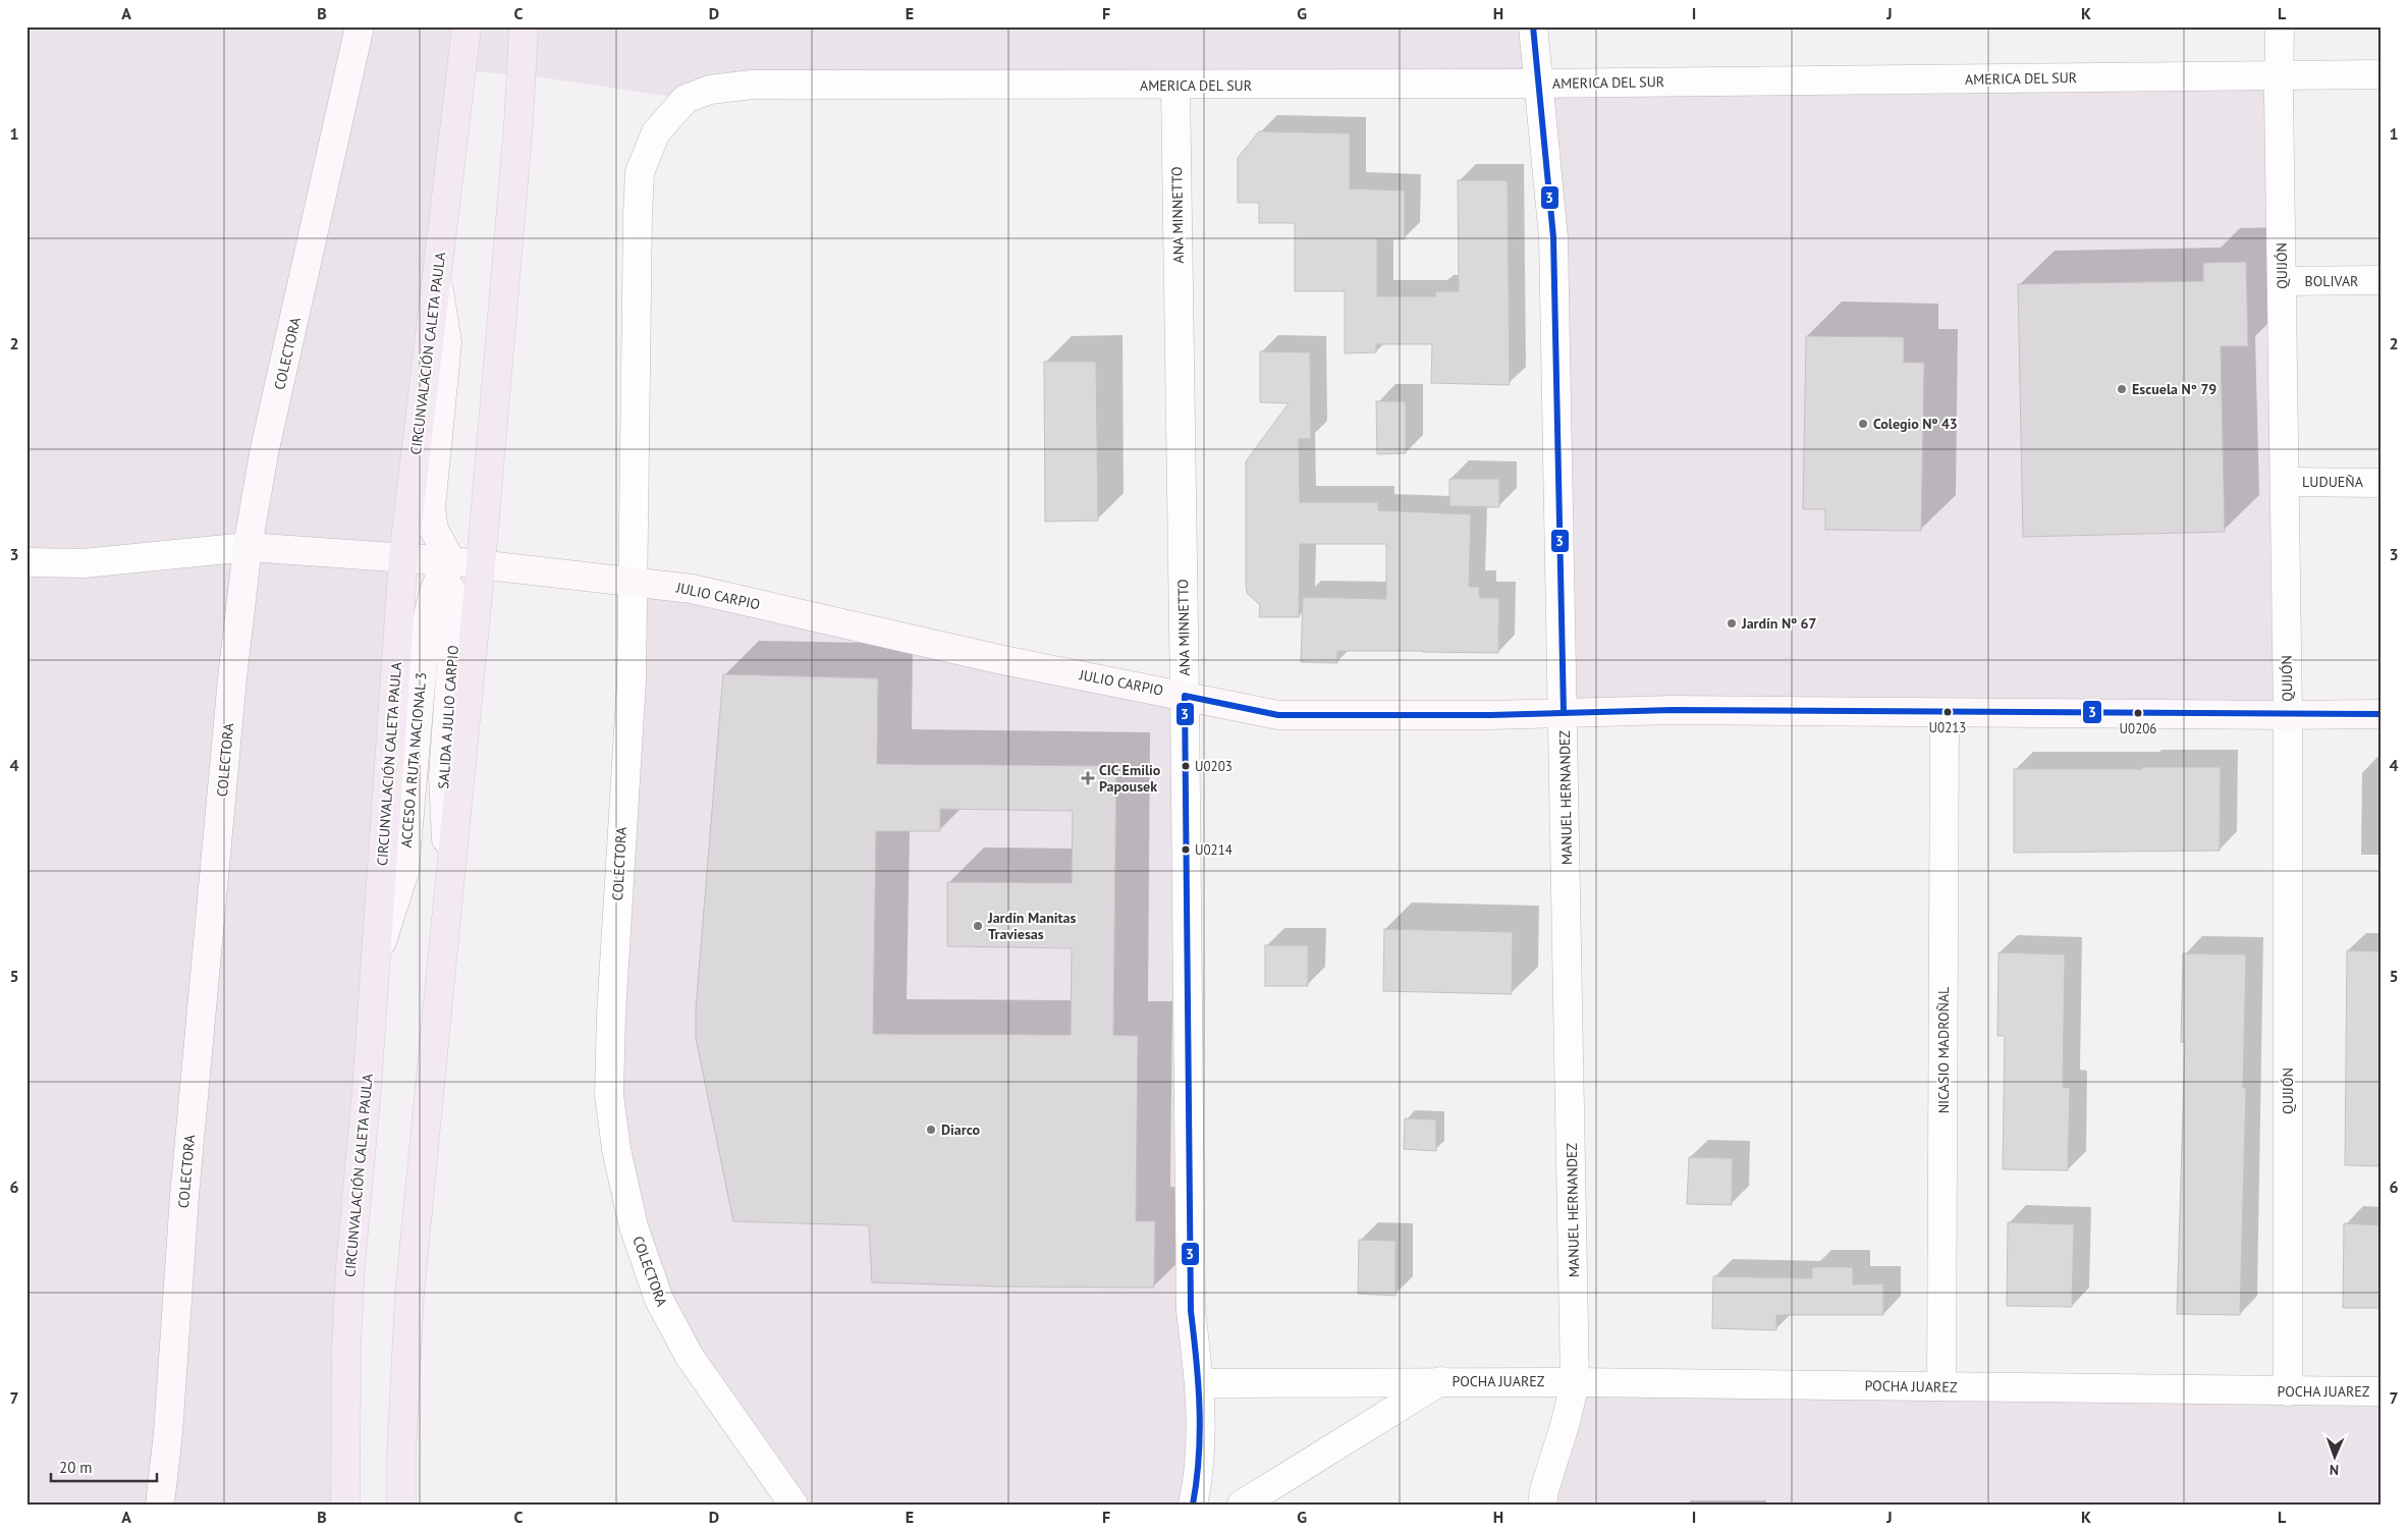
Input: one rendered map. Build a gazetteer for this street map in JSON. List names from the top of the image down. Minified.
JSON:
{"streets":{"highway":["CIRCUNVALACIÓN CALETA PAULA"],"street":["AMERICA DEL SUR","ANA MINNETTO","QUIJÓN","BOLIVAR","COLECTORA","LUDUEÑA","JULIO CARPIO","SALIDA A JULIO CARPIO","ACCESO A RUTA NACIONAL 3","MANUEL HERNANDEZ","NICASIO MADROÑAL","POCHA JUAREZ"]},"crossings":[["AMERICA DEL SUR","ANA MINNETTO"],["AMERICA DEL SUR","QUIJÓN"],["AMERICA DEL SUR","COLECTORA"],["AMERICA DEL SUR","MANUEL HERNANDEZ"],["ANA MINNETTO","JULIO CARPIO"],["ANA MINNETTO","POCHA JUAREZ"],["QUIJÓN","BOLIVAR"],["QUIJÓN","LUDUEÑA"],["QUIJÓN","JULIO CARPIO"],["QUIJÓN","POCHA JUAREZ"],["COLECTORA","JULIO CARPIO"],["CIRCUNVALACIÓN CALETA PAULA","JULIO CARPIO"],["CIRCUNVALACIÓN CALETA PAULA","SALIDA A JULIO CARPIO"],["CIRCUNVALACIÓN CALETA PAULA","ACCESO A RUTA NACIONAL 3"],["JULIO CARPIO","SALIDA A JULIO CARPIO"],["JULIO CARPIO","ACCESO A RUTA NACIONAL 3"],["JULIO CARPIO","MANUEL HERNANDEZ"],["JULIO CARPIO","NICASIO MADROÑAL"],["SALIDA A JULIO CARPIO","ACCESO A RUTA NACIONAL 3"],["MANUEL HERNANDEZ","POCHA JUAREZ"],["NICASIO MADROÑAL","POCHA JUAREZ"]],"places":{"other":["Escuela N° 79","Colegio Nº 43","Jardín Nº 67","U0213","U0206","U0203","U0214","Jardín Manitas Traviesas","Diarco"],"health":["CIC Emilio Papousek"]},"lines":["transit line 3"],"scale_bar":"20 m","north":"bottom","grid":{"columns":["A","B","C","D","E","F","G","H","I","J","K","L"],"rows":["1","2","3","4","5","6","7"]}}
